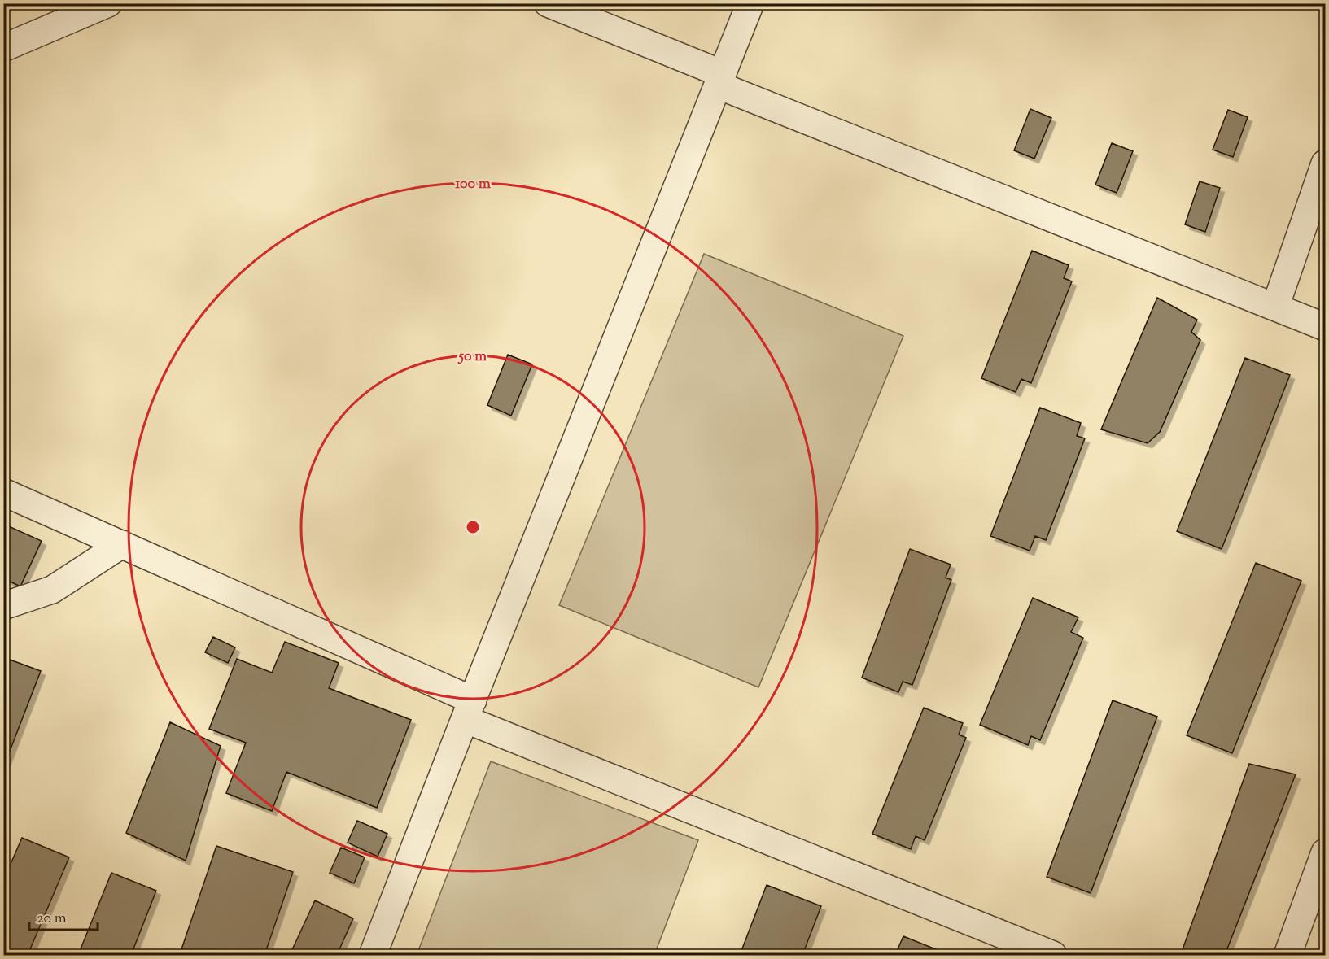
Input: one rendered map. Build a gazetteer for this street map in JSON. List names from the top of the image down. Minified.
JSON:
{"scale_bar":"20 m","rings":["100 m","50 m"]}
